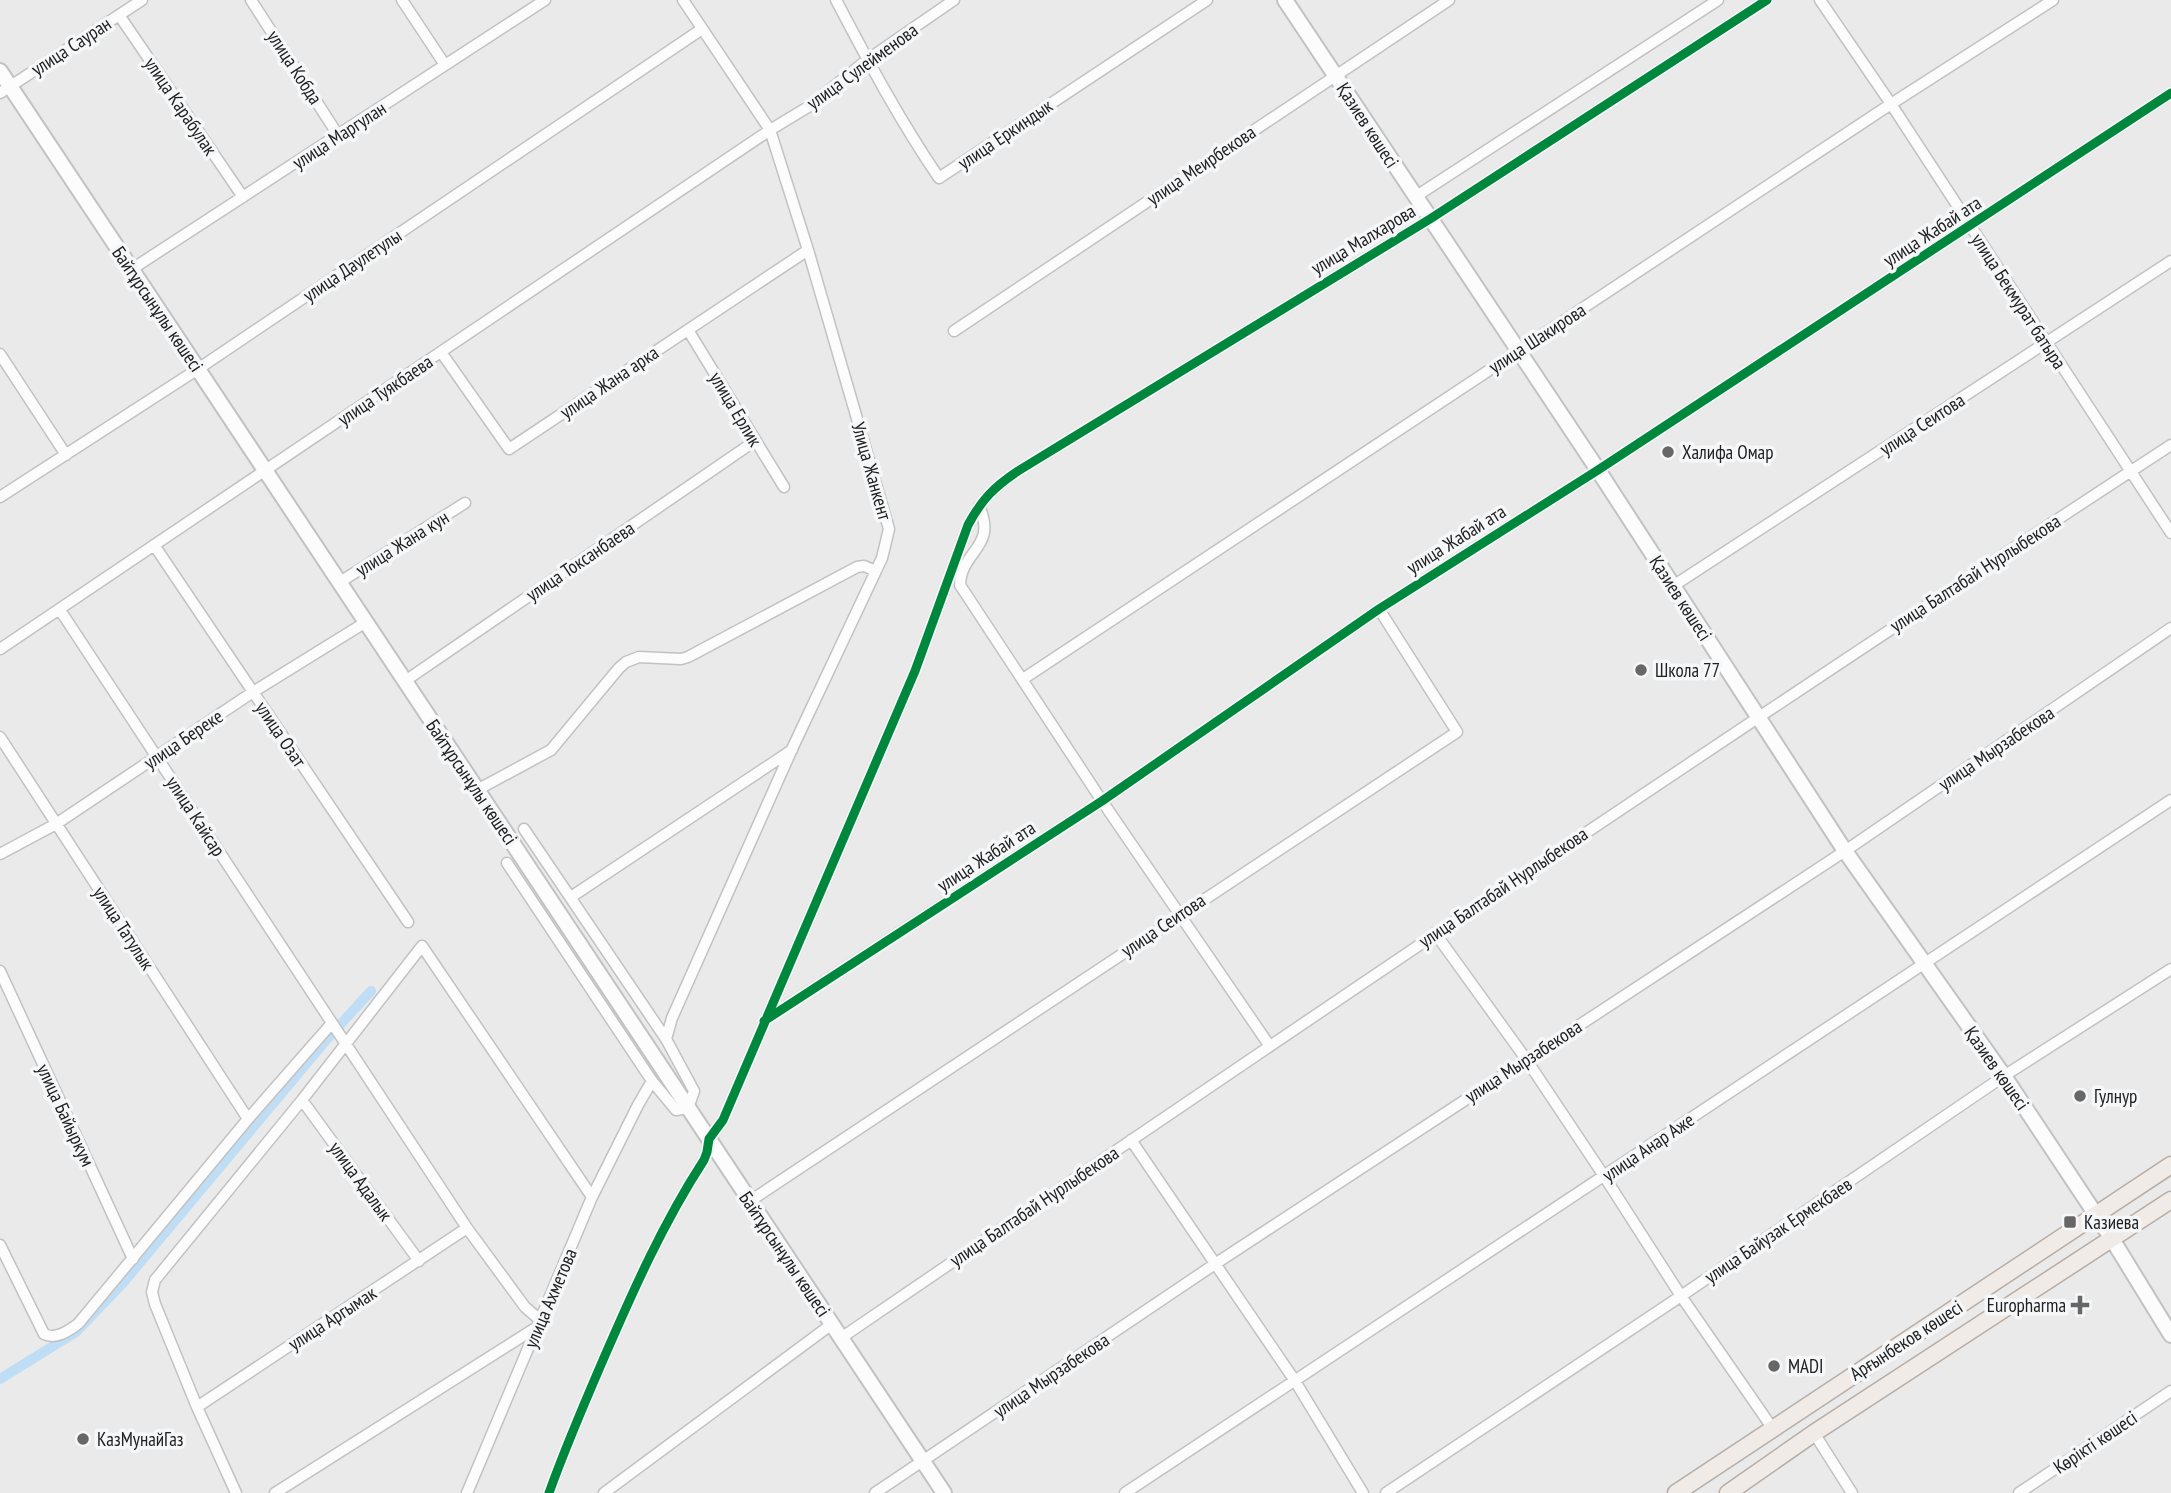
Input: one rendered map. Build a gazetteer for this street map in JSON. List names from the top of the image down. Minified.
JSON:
{"streets":{"main road":["Қазиев көшесі","Байтұрсынұлы көшесі","Арғынбеков көшесі"],"street":["улица Сауран","улица Сулейменова","улица Кобда","улица Карабулак","улица Еркиндык","улица Маргулан","улица Меирбекова","улица Жабай ата","улица Малхарова","улица Даулетулы","улица Бекмурат батыра","улица Шакирова","улица Жана арка","улица Туякбаева","улица Ерлик","улица Сеитова","Улица Жанкент","улица Жана кун","улица Токсанбаева","улица Балтабай Нурлыбекова","улица Озат","улица Береке","улица Мырзабекова","улица Кайсар","улица Татулык","улица Байыркум","улица Анар Аже","улица Адалык","улица Байузак Ермекбаев","улица Ахметова","улица Аргымак","Көрікті көшесі"]},"crossings":[["улица Сауран","улица Карабулак"],["улица Сауран","Байтұрсынұлы көшесі"],["улица Сулейменова","улица Еркиндык"],["улица Сулейменова","улица Туякбаева"],["улица Сулейменова","Улица Жанкент"],["улица Кобда","улица Маргулан"],["улица Карабулак","улица Маргулан"],["Қазиев көшесі","улица Меирбекова"],["Қазиев көшесі","улица Жабай ата"],["Қазиев көшесі","улица Малхарова"],["Қазиев көшесі","улица Шакирова"],["Қазиев көшесі","улица Сеитова"],["Қазиев көшесі","улица Балтабай Нурлыбекова"],["Қазиев көшесі","улица Мырзабекова"],["Қазиев көшесі","улица Анар Аже"],["Қазиев көшесі","улица Байузак Ермекбаев"],["Қазиев көшесі","Арғынбеков көшесі"],["улица Маргулан","Байтұрсынұлы көшесі"],["улица Жабай ата","улица Малхарова"],["улица Жабай ата","улица Бекмурат батыра"],["улица Жабай ата","улица Сеитова"],["улица Малхарова","Байтұрсынұлы көшесі"],["улица Даулетулы","Байтұрсынұлы көшесі"],["улица Даулетулы","Улица Жанкент"],["улица Бекмурат батыра","улица Шакирова"],["улица Бекмурат батыра","улица Сеитова"],["улица Бекмурат батыра","улица Балтабай Нурлыбекова"],["Байтұрсынұлы көшесі","улица Туякбаева"],["Байтұрсынұлы көшесі","улица Сеитова"],["Байтұрсынұлы көшесі","улица Жана кун"],["Байтұрсынұлы көшесі","улица Токсанбаева"],["Байтұрсынұлы көшесі","улица Балтабай Нурлыбекова"],["Байтұрсынұлы көшесі","улица Береке"],["Байтұрсынұлы көшесі","улица Мырзабекова"],["улица Жана арка","улица Туякбаева"],["улица Жана арка","улица Ерлик"],["улица Жана арка","Улица Жанкент"],["улица Туякбаева","Улица Жанкент"],["улица Туякбаева","улица Озат"],["улица Туякбаева","улица Кайсар"],["улица Ерлик","улица Токсанбаева"],["улица Озат","улица Береке"],["улица Береке","улица Кайсар"],["улица Береке","улица Татулык"],["улица Адалык","улица Аргымак"]],"places":{"other":["Халифа Омар","Школа 77","Гулнур","MADI","КазМунайГаз"],"transit":["Казиева"],"health":["Europharma"]}}
